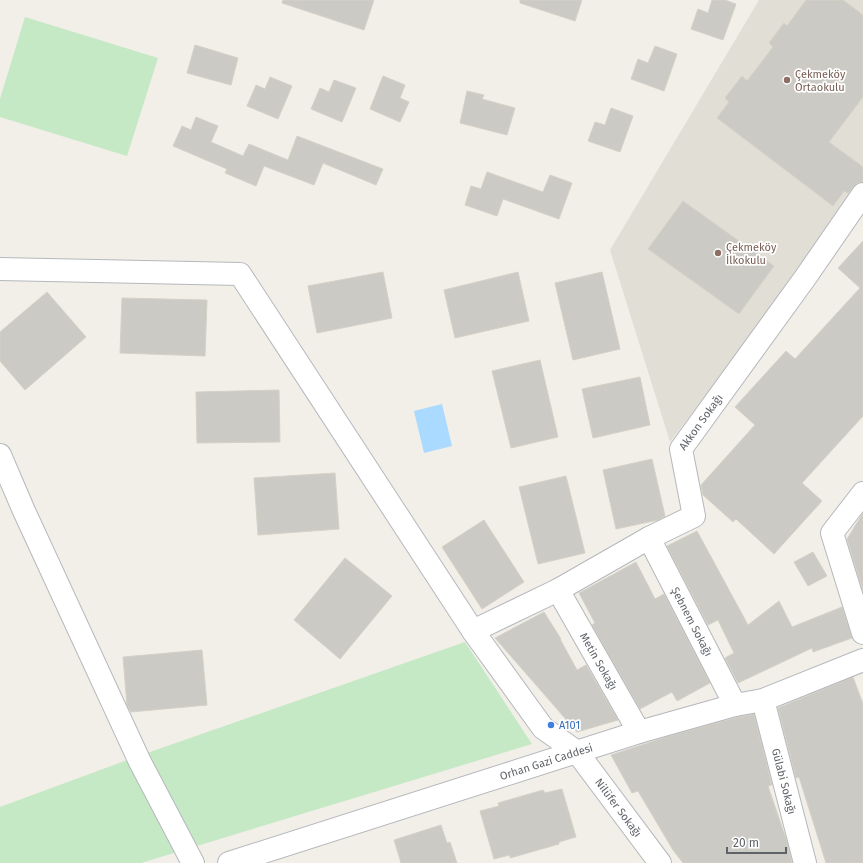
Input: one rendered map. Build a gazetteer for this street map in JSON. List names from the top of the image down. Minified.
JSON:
{"streets":{"street":["Akkon Sokağı","Şebnem Sokağı","Metin Sokağı","Orhan Gazi Caddesi","Gülabi Sokağı","Nilüfer Sokağı"]},"crossings":[["Akkon Sokağı","Şebnem Sokağı"],["Akkon Sokağı","Metin Sokağı"],["Akkon Sokağı","Nilüfer Sokağı"],["Şebnem Sokağı","Orhan Gazi Caddesi"],["Metin Sokağı","Orhan Gazi Caddesi"],["Orhan Gazi Caddesi","Gülabi Sokağı"],["Orhan Gazi Caddesi","Nilüfer Sokağı"]],"places":["Çekmeköy Ortaokulu","Çekmeköy İlkokulu","A101"],"scale_bar":"20 m"}
